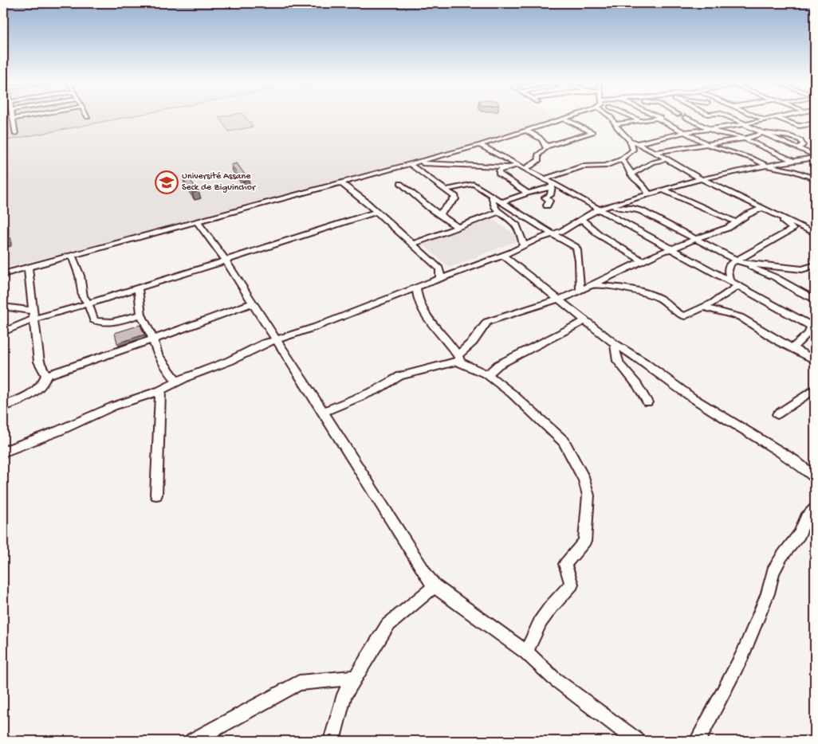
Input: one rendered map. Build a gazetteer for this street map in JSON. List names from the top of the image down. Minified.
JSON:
{"places":{"school or university":["Université Assane Seck de Ziguinchor"]}}
